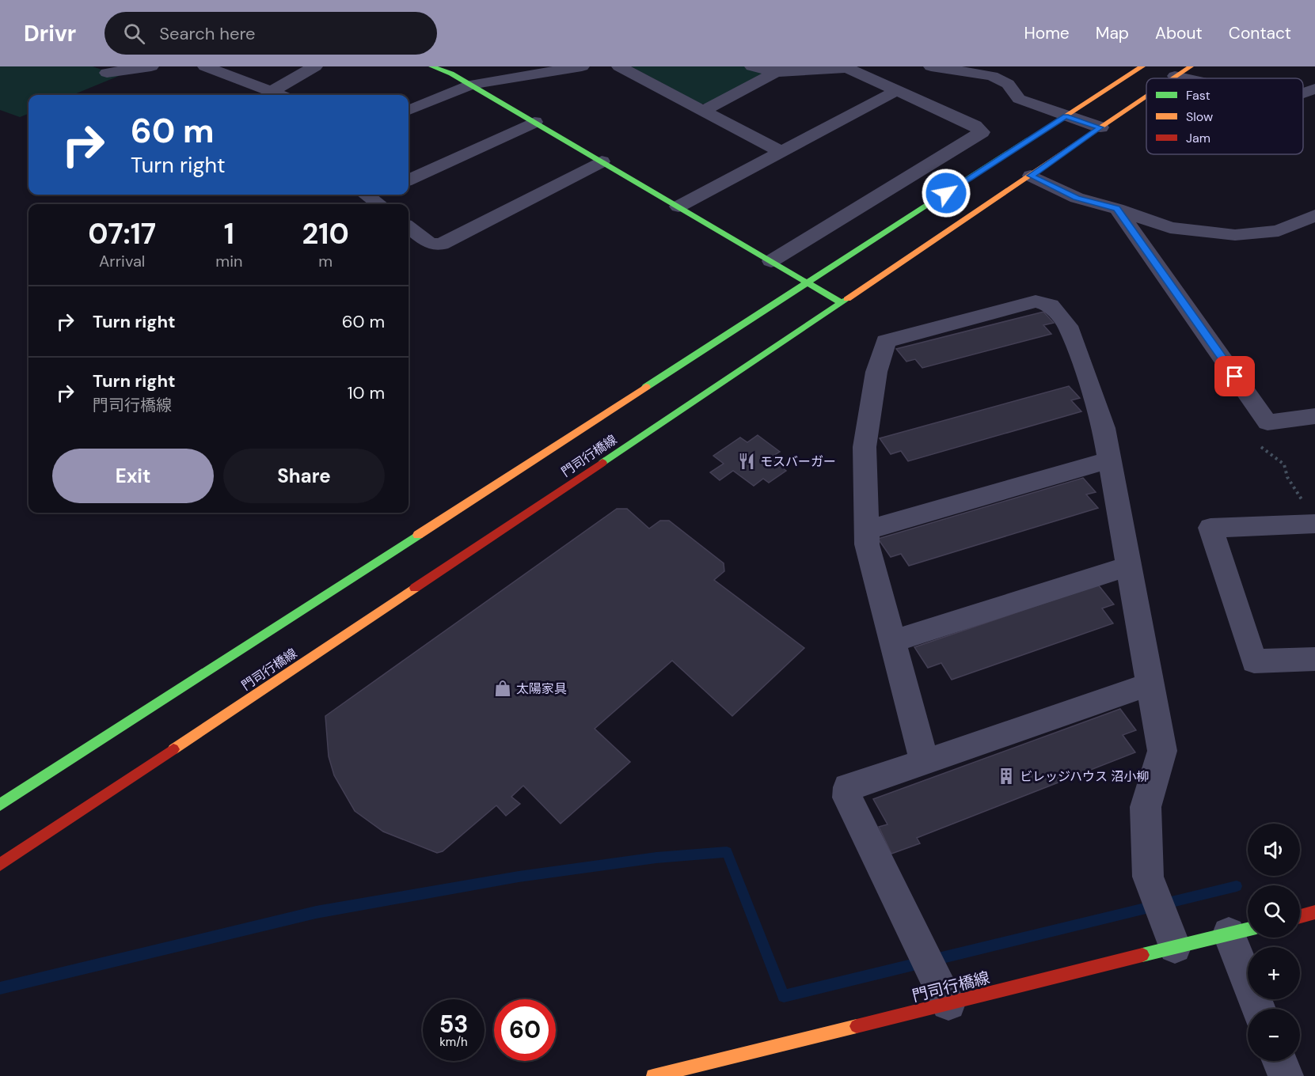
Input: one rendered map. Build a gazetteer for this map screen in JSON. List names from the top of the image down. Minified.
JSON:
{"streets":{"main road":["門司行橋線"]},"places":{"restaurant":["モスバーガー"],"shop":["太陽家具"],"building":["ビレッジハウス 沼小柳"]},"legend":["Fast","Slow","Jam"],"page":{"header":"Drivr","search":"Search here","nav":["Home","Map","About","Contact"],"turn":["60 m","Turn right"],"eta":["07:17","Arrival","1","min","210","m"],"list":[{"name":"Turn right","value":"60 m"},{"name":"Turn right","note":"門司行橋線","value":"10 m"}],"buttons":["Exit","Share"],"map_buttons":["+","−"],"speed":"53 km/h","limit":"60"}}
